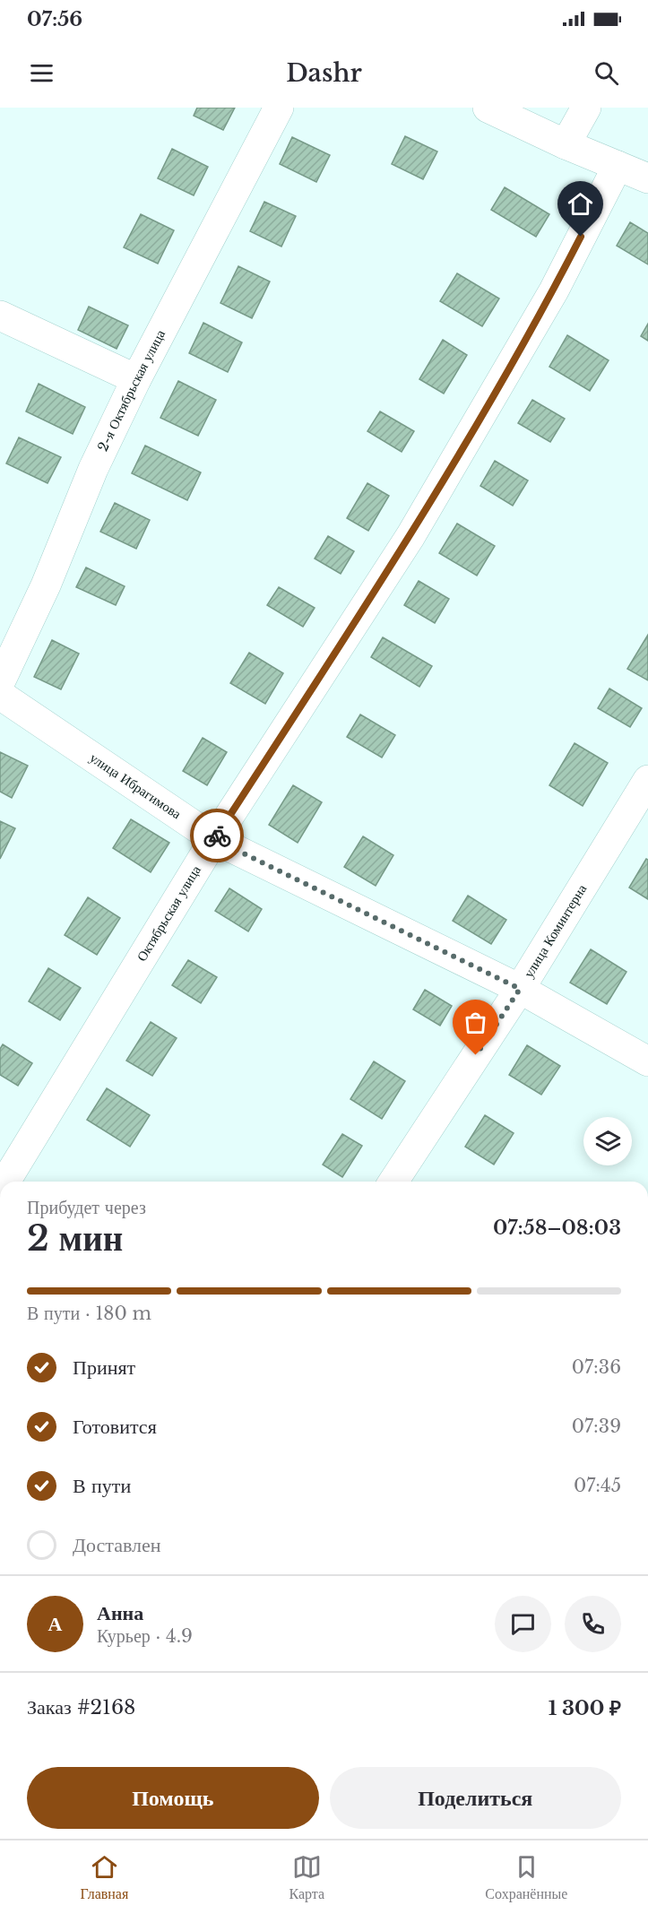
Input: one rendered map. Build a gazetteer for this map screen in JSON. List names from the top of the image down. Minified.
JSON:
{"streets":{"street":["2-я Октябрьская улица","улица Ибрагимова","Октябрьская улица","улица Коминтерна"]},"crossings":[["улица Ибрагимова","Октябрьская улица"],["улица Ибрагимова","улица Коминтерна"]],"page":{"status":"07:56","header":"Dashr","heading":["2 мин","Прибудет через","07:58–08:03"],"panel":["Анна","Курьер · 4.9","Заказ #2168","1 300 ₽"],"bar":"В пути · 180 m","list":[["Принят","07:36"],["Готовится","07:39"],["В пути","07:45"],"Доставлен"],"round":"А","buttons":["Помощь","Поделиться"],"tabs":["Главная","Карта","Сохранённые"]}}
